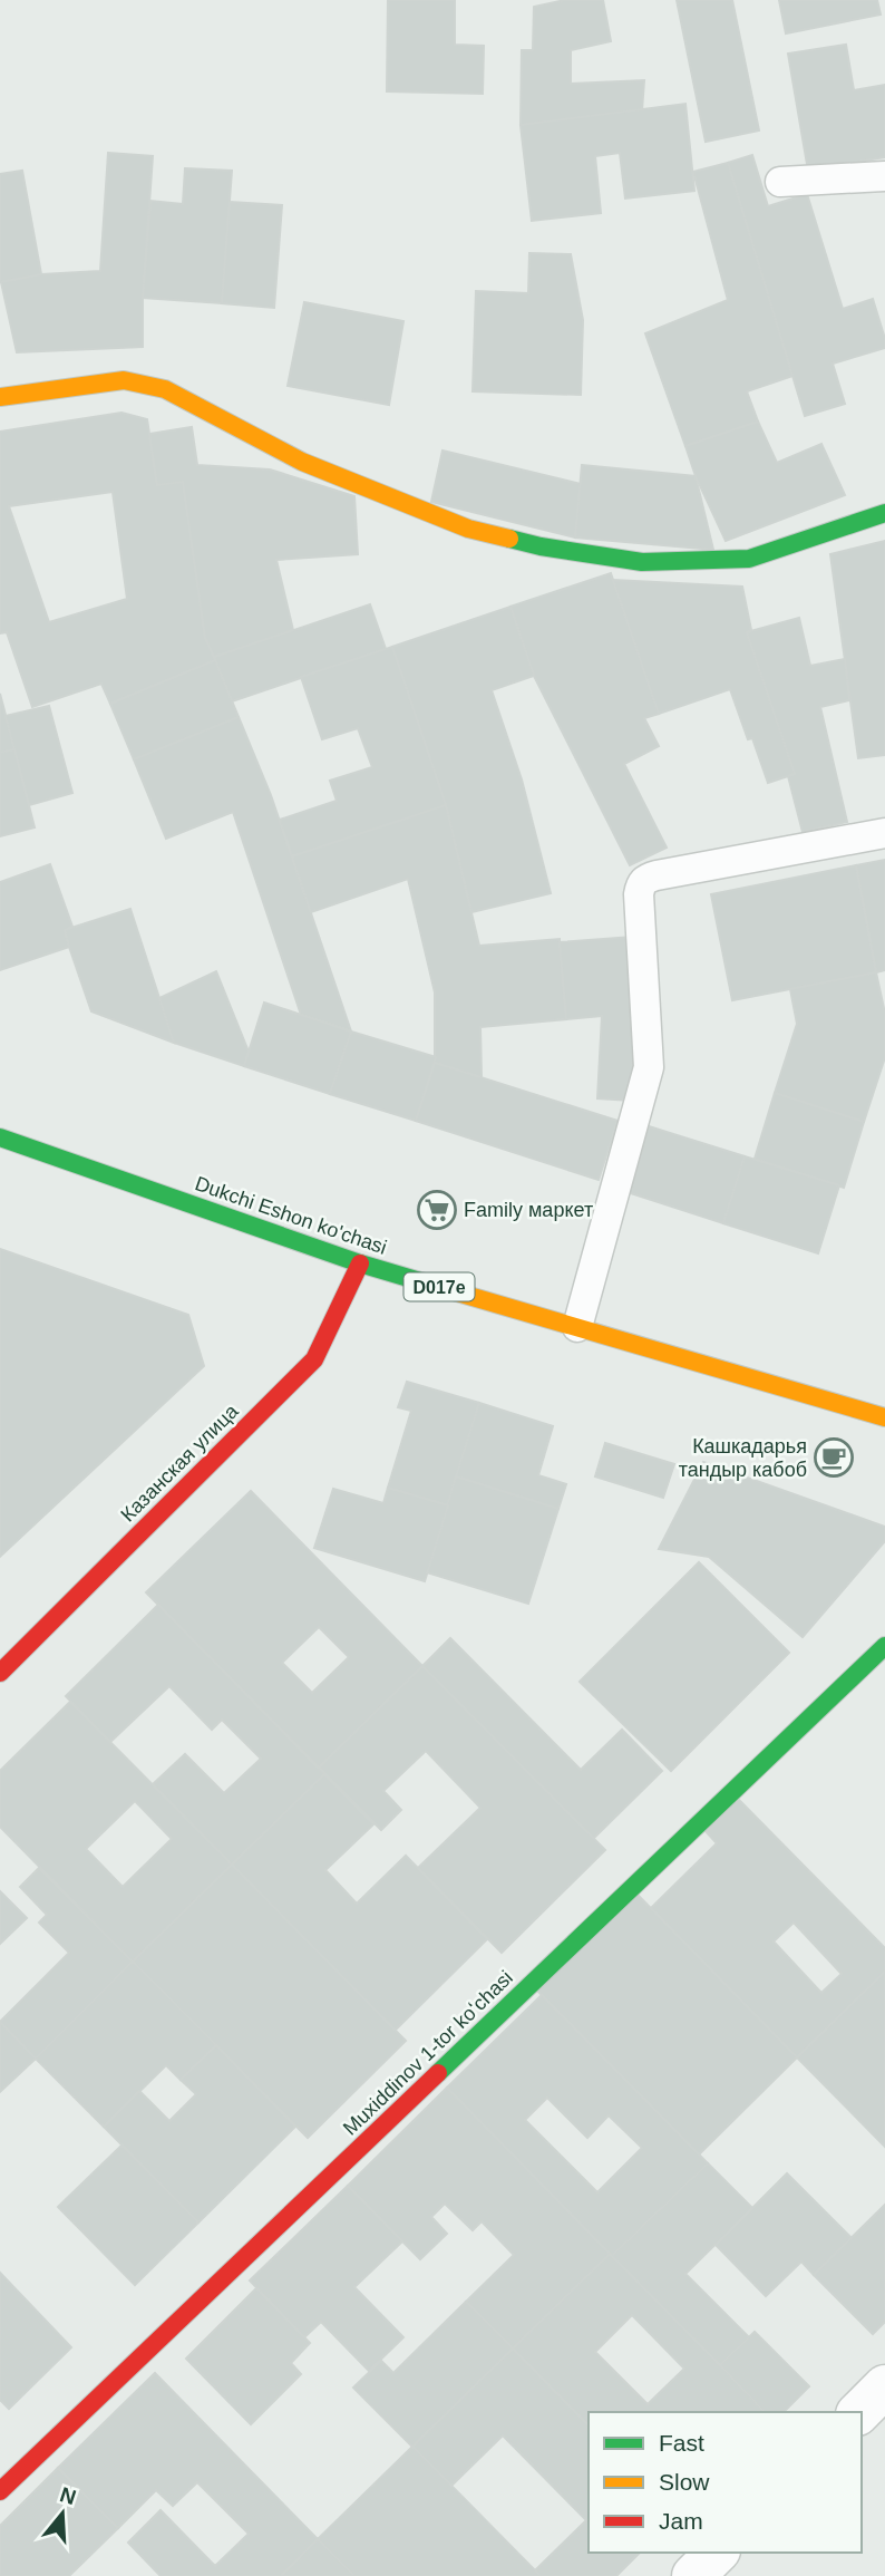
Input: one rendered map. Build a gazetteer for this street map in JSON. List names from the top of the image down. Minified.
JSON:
{"streets":{"street":["Dukchi Eshon ko'chasi","D017e","Казанская улица","Muxiddinov 1-tor koʻchasi"]},"crossings":[["Dukchi Eshon ko'chasi","Казанская улица"]],"places":{"supermarket":["Family маркет"],"cafe":["Кашкадарья тандыр кабоб"]},"legend":["Fast","Slow","Jam"],"north":"top"}
